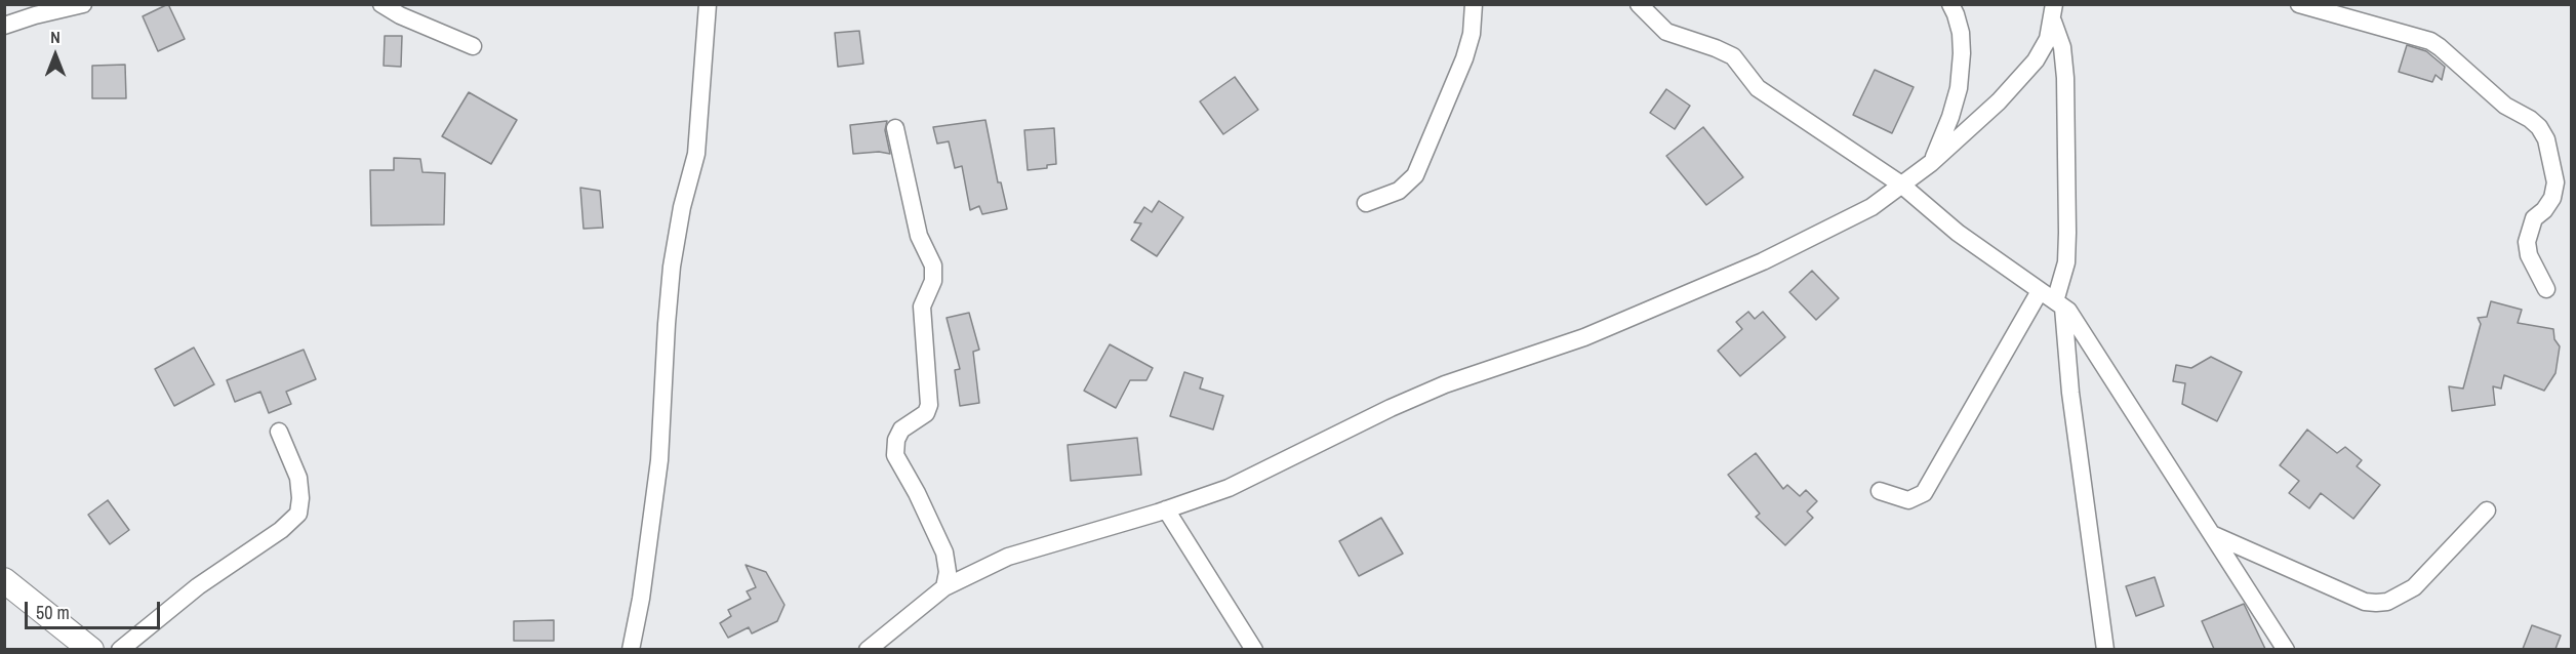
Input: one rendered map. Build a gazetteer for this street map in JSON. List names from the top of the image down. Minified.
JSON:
{"scale_bar":"50 m","north":"top"}
